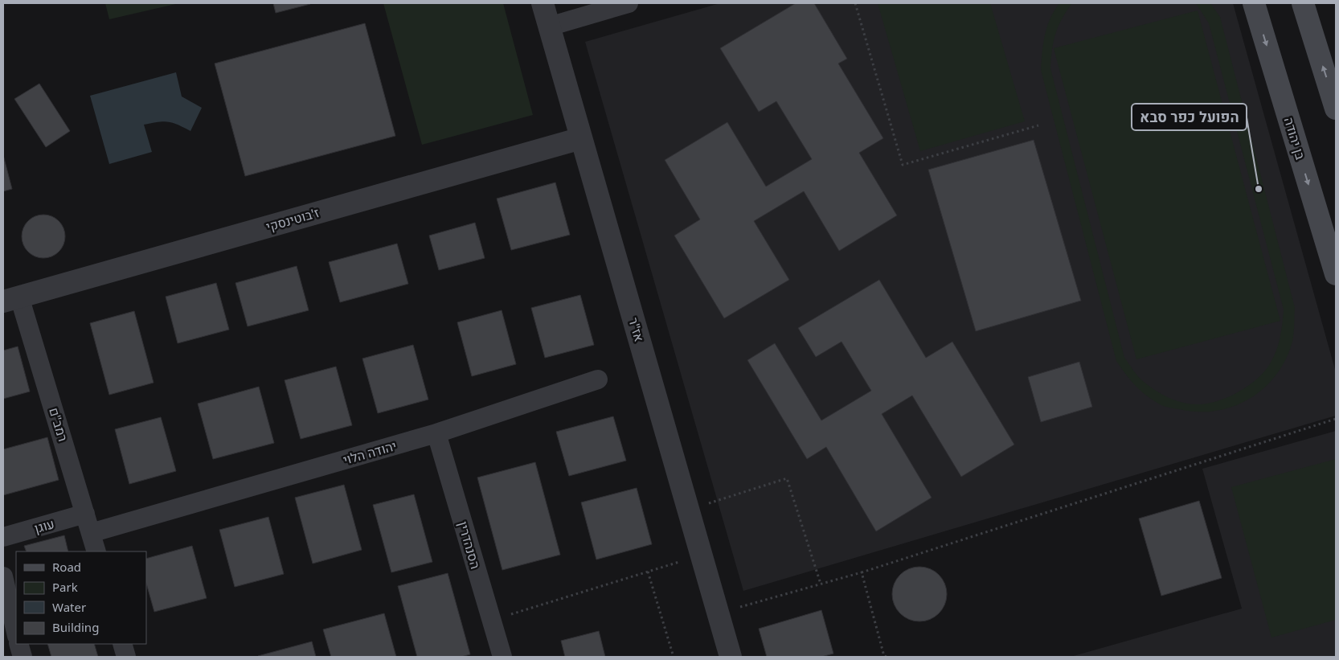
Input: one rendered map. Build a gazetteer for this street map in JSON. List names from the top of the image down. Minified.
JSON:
{"streets":{"main road":["בן יהודה"],"street":["ז'בוטינסקי","אז\"ר","רמב\"ם","יהודה הלוי","עוגן","הסנהדרין"]},"crossings":[["ז'בוטינסקי","אז\"ר"],["ז'בוטינסקי","רמב\"ם"],["רמב\"ם","יהודה הלוי"],["רמב\"ם","עוגן"],["יהודה הלוי","הסנהדרין"]],"places":["הפועל כפר סבא"],"legend":["Road","Park","Water","Building"]}
